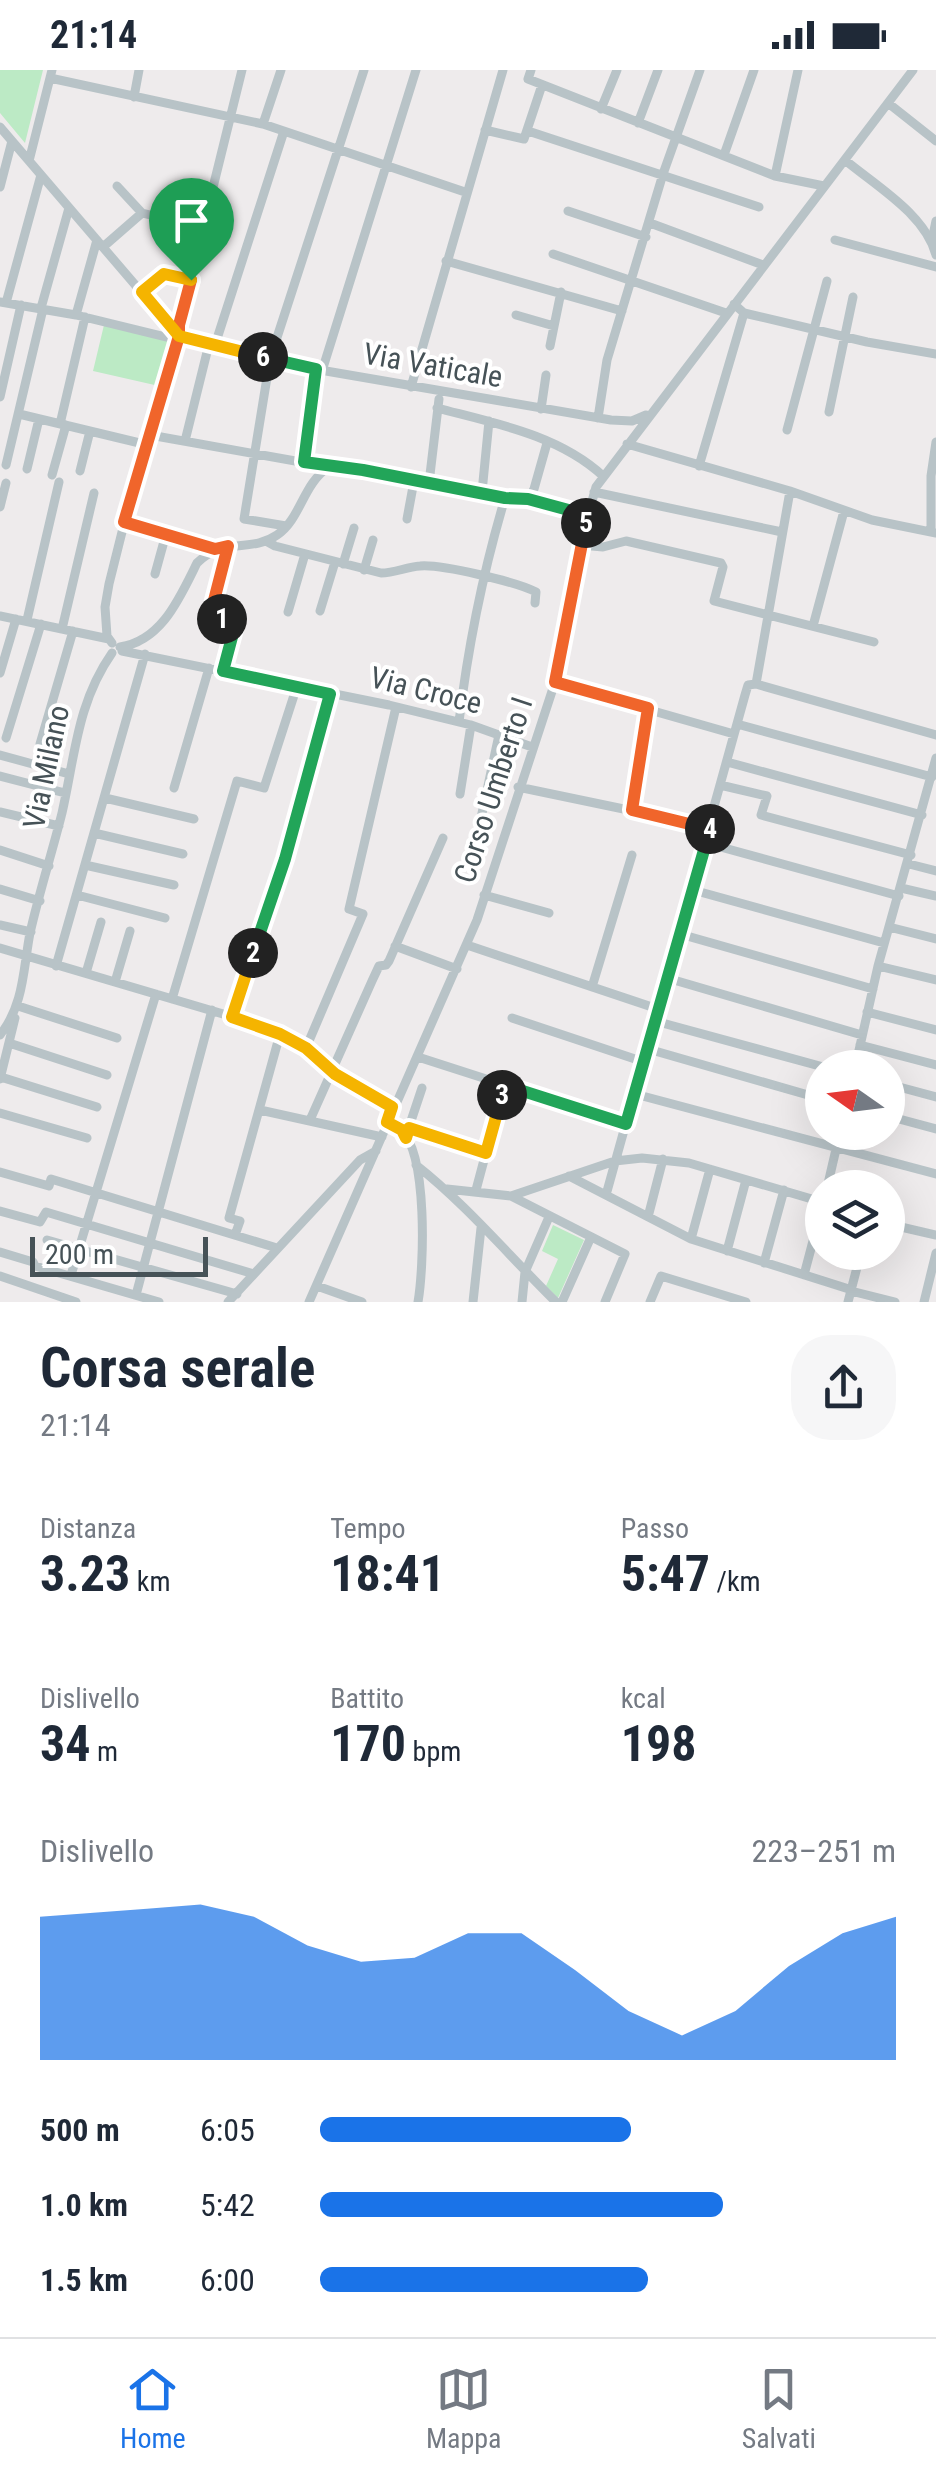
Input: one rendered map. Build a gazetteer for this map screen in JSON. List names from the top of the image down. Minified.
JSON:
{"streets":{"street":["Via Vaticale","Via Croce","Via Milano","Corso Umberto I"]},"crossings":[["Via Vaticale","Corso Umberto I"],["Via Croce","Via Milano"],["Via Croce","Corso Umberto I"]],"scale_bar":"200 m","north":"left","page":{"status":"21:14","pins":["6","5","1","4","2","3"],"scale":"200 m","heading":["Corsa serale","21:14"],"stats":[["Distanza","3.23 km"],["Tempo","18:41"],["Passo","5:47 /km"],["Dislivello","34 m"],["Battito","170 bpm"],["kcal","198"]],"chart":["Dislivello","223–251 m"],"list":[{"name":"500 m","note":"6:05"},{"name":"1.0 km","note":"5:42"},{"name":"1.5 km","note":"6:00"}],"tabs":["Home","Mappa","Salvati"]}}
